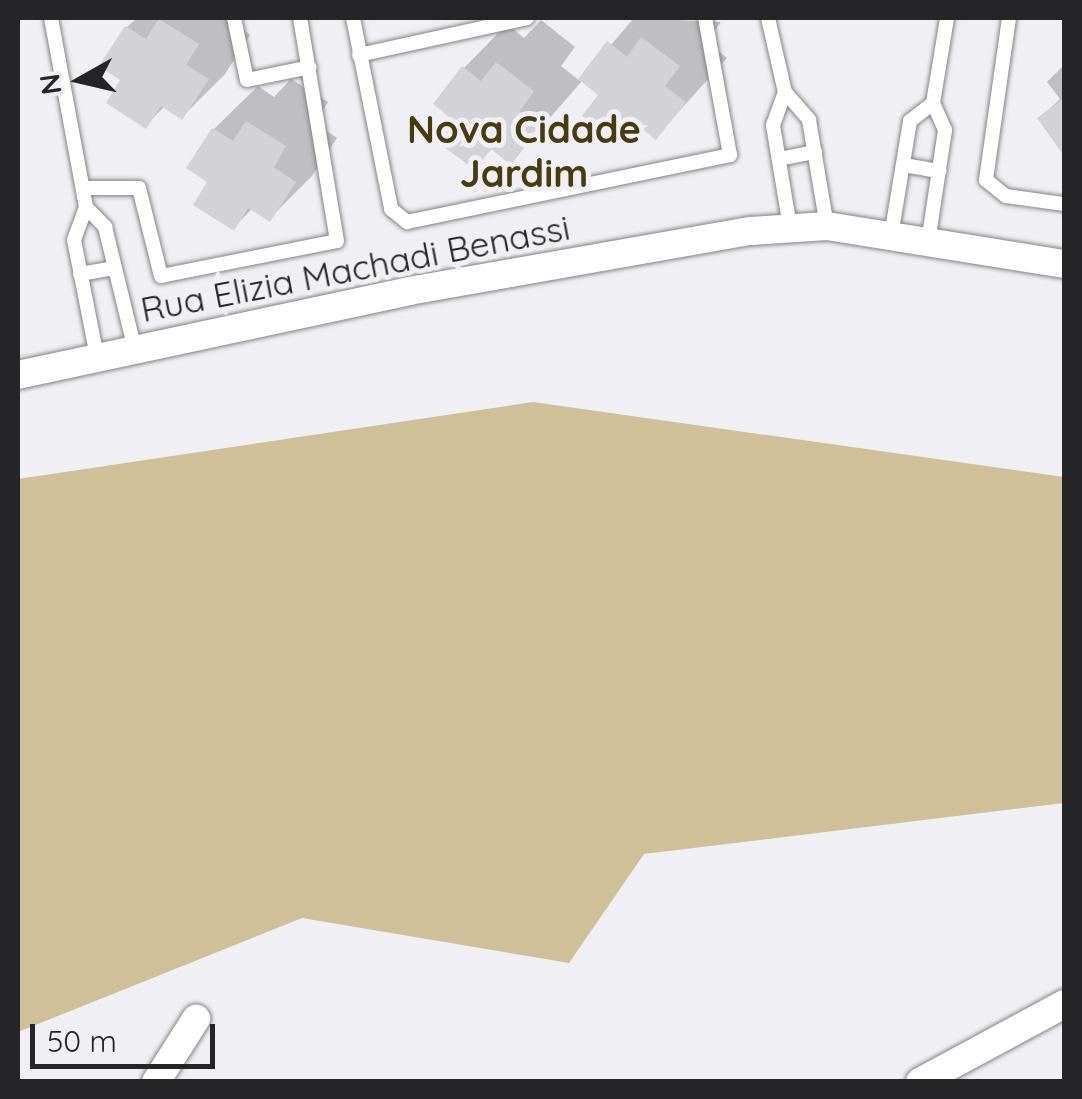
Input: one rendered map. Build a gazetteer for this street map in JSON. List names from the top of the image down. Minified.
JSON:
{"streets":{"street":["Rua Elizia Machadi Benassi"]},"districts":["Nova Cidade Jardim"],"scale_bar":"50 m","north":"left"}
